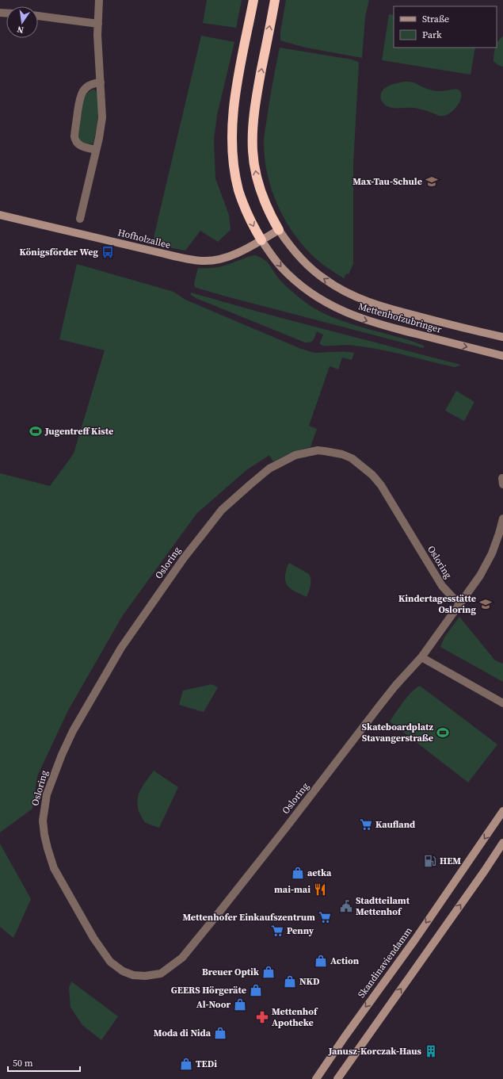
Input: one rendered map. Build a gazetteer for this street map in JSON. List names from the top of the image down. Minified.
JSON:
{"streets":{"main road":["Hofholzallee","Mettenhofzubringer","Skandinaviendamm"],"street":["Osloring"]},"crossings":[["Hofholzallee","Mettenhofzubringer"]],"places":{"school or university":["Max-Tau-Schule","Kindertagesstätte Osloring"],"bus stop":["Königsförder Weg"],"sports":["Jugentreff Kiste","Skateboardplatz Stavangerstraße"],"supermarket":["Kaufland","Mettenhofer Einkaufszentrum","Penny"],"fuel station":["HEM"],"shop":["aetka","Action","Breuer Optik","NKD","GEERS Hörgeräte","Al-Noor","Moda di Nida","TEDi"],"restaurant":["mai-mai"],"public building":["Stadtteilamt Mettenhof"],"pharmacy":["Mettenhof Apotheke"],"building":["Janusz-Korczak-Haus"]},"legend":["Straße","Park"],"scale_bar":"50 m","north":"bottom"}
